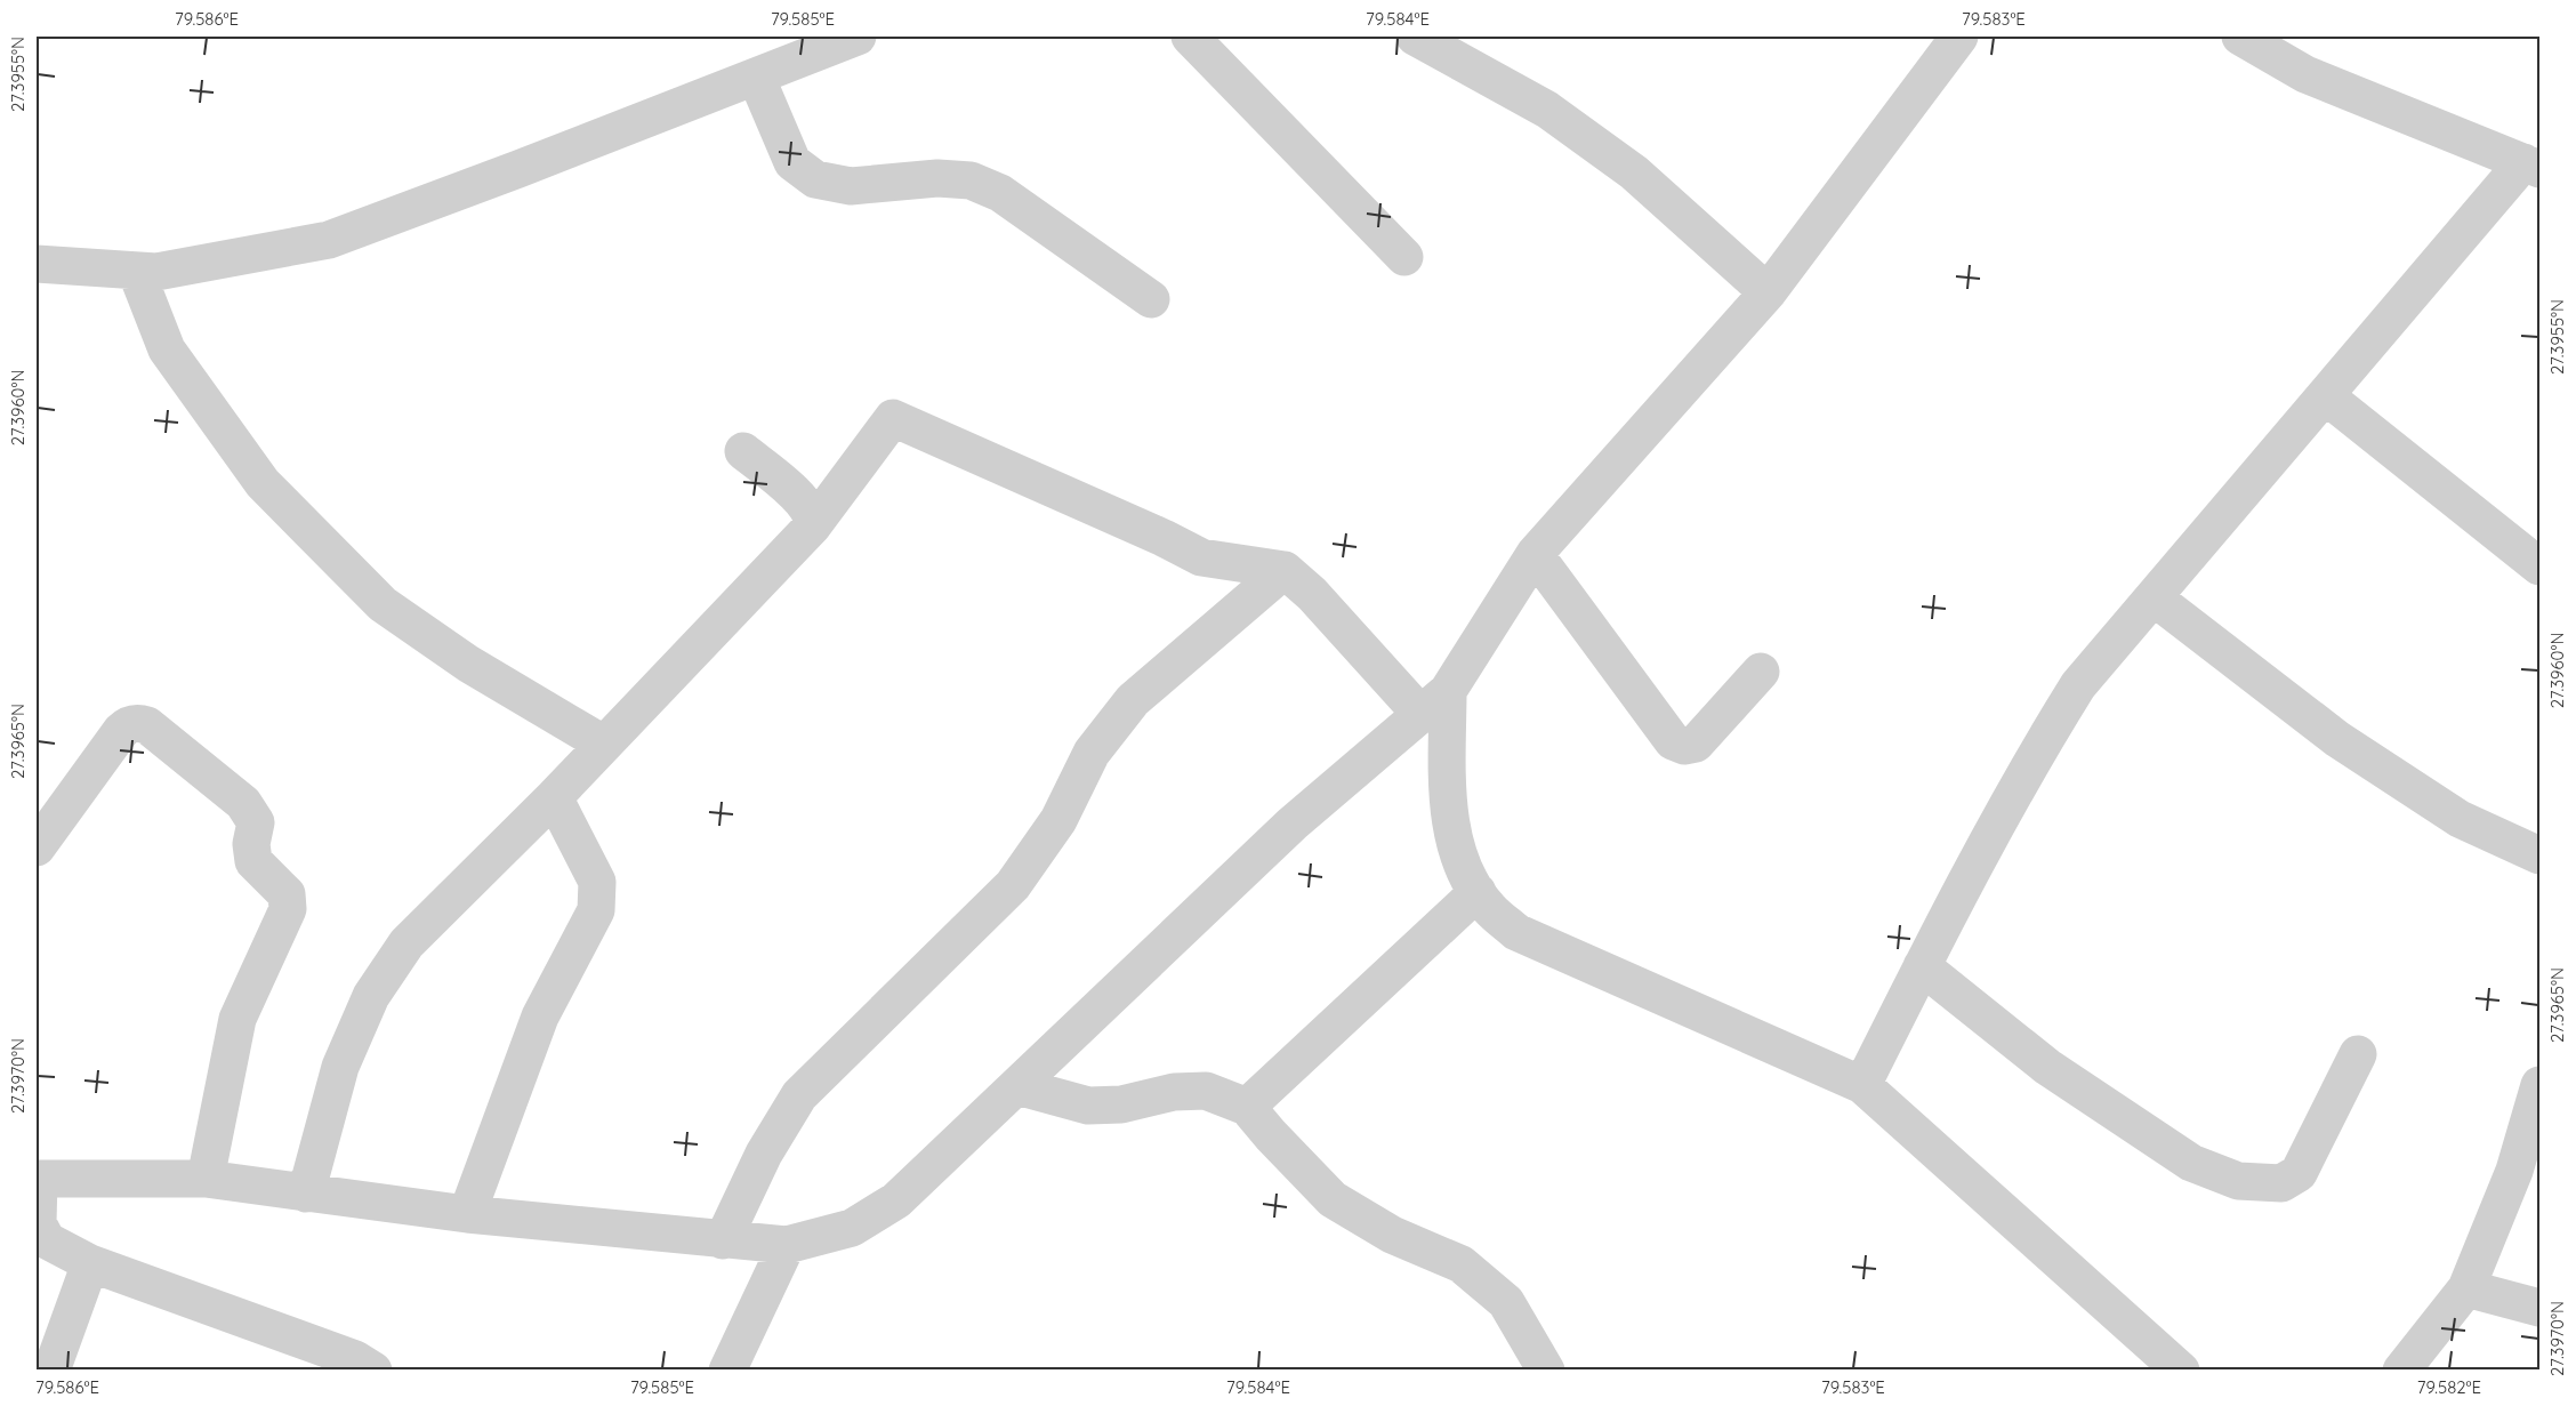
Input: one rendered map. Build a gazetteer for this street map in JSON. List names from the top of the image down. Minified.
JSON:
{"coordinates":["79.586°E","79.585°E","79.584°E","79.583°E","27.3955°N","27.3960°N","27.3965°N","27.3970°N","79.582°E"]}
